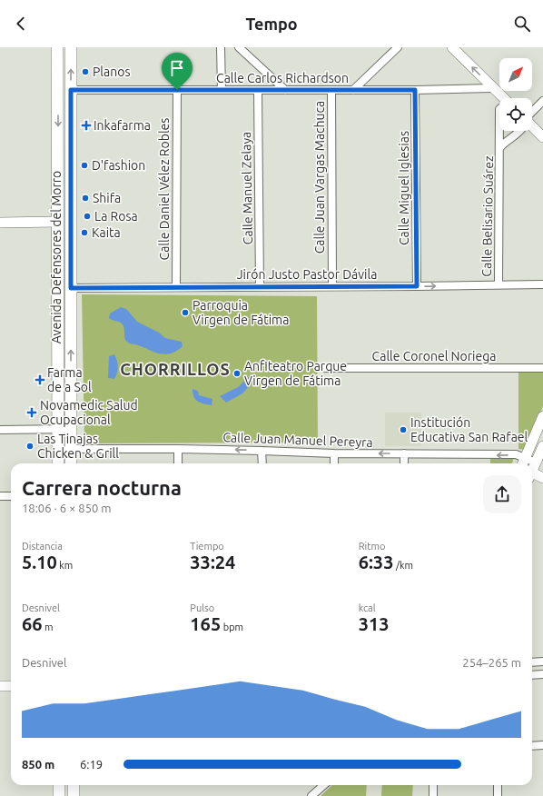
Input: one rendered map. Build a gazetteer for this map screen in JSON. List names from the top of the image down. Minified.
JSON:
{"streets":{"main road":["Avenida Defensores del Morro"],"street":["Calle Carlos Richardson","Calle Juan Vargas Machuca","Calle Manuel Zelaya","Calle Miguel Iglesias","Calle Daniel Vélez Robles","Calle Belisario Suárez","Jirón Justo Pastor Dávila","Calle Coronel Noriega","Calle Juan Manuel Pereyra"]},"crossings":[["Calle Carlos Richardson","Calle Juan Vargas Machuca"],["Calle Carlos Richardson","Calle Manuel Zelaya"],["Calle Carlos Richardson","Calle Miguel Iglesias"],["Calle Carlos Richardson","Calle Daniel Vélez Robles"],["Calle Carlos Richardson","Avenida Defensores del Morro"],["Calle Juan Vargas Machuca","Jirón Justo Pastor Dávila"],["Calle Manuel Zelaya","Jirón Justo Pastor Dávila"],["Calle Miguel Iglesias","Jirón Justo Pastor Dávila"],["Calle Daniel Vélez Robles","Jirón Justo Pastor Dávila"],["Calle Belisario Suárez","Jirón Justo Pastor Dávila"],["Avenida Defensores del Morro","Jirón Justo Pastor Dávila"],["Avenida Defensores del Morro","Calle Juan Manuel Pereyra"]],"one_way":["Calle Juan Manuel Pereyra"],"districts":["CHORRILLOS"],"places":{"other":["Planos","D'fashion","Shifa","La Rosa","Kaita","Parroquia Virgen de Fátima","Anfiteatro Parque Virgen de Fátima","Institución Educativa San Rafael","Las Tinajas Chicken & Grill"],"health":["Inkafarma","Farma de a Sol","Novamedic Salud Ocupacional"]},"north":"top right","page":{"header":"Tempo","heading":["Carrera nocturna","18:06 · 6 × 850 m"],"stats":[["Distancia","5.10 km"],["Tiempo","33:24"],["Ritmo","6:33 /km"],["Desnivel","66 m"],["Pulso","165 bpm"],["kcal","313"]],"chart":["Desnivel","254–265 m"],"list":[{"name":"850 m","note":"6:19"}]}}
